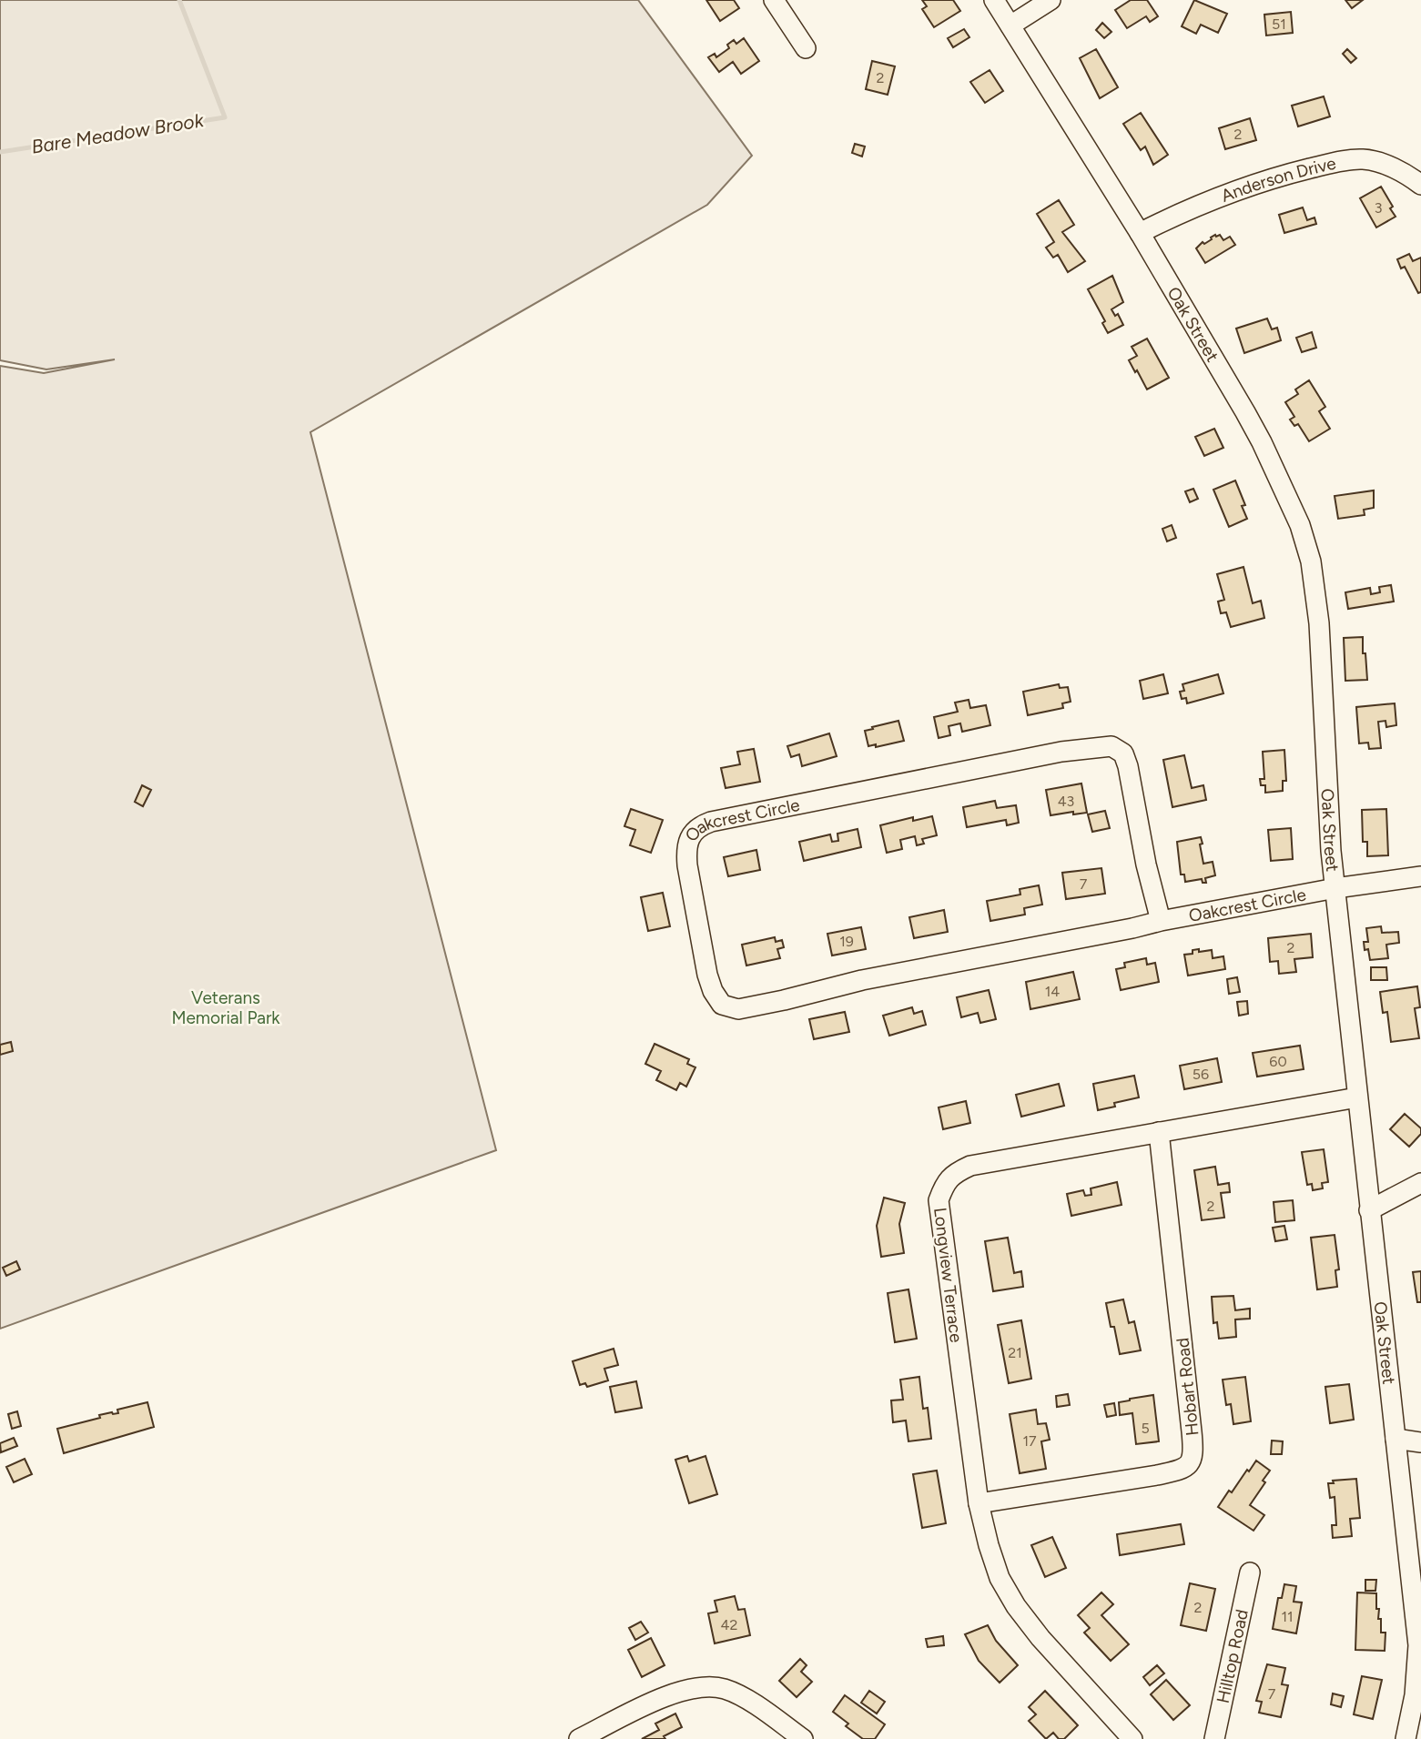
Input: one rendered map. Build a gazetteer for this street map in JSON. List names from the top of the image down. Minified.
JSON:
{"streets":{"street":["Anderson Drive","Oak Street","Oakcrest Circle","Longview Terrace","Hobart Road","Hilltop Road"]},"crossings":[["Anderson Drive","Oak Street"],["Oak Street","Oakcrest Circle"],["Oak Street","Longview Terrace"],["Longview Terrace","Hobart Road"]],"water":["Bare Meadow Brook"],"parks":["Veterans Memorial Park"],"house_numbers":["51","2","2","3","43","7","19","2","14","60","56","2","21","5","17","2","11","42","7"]}
